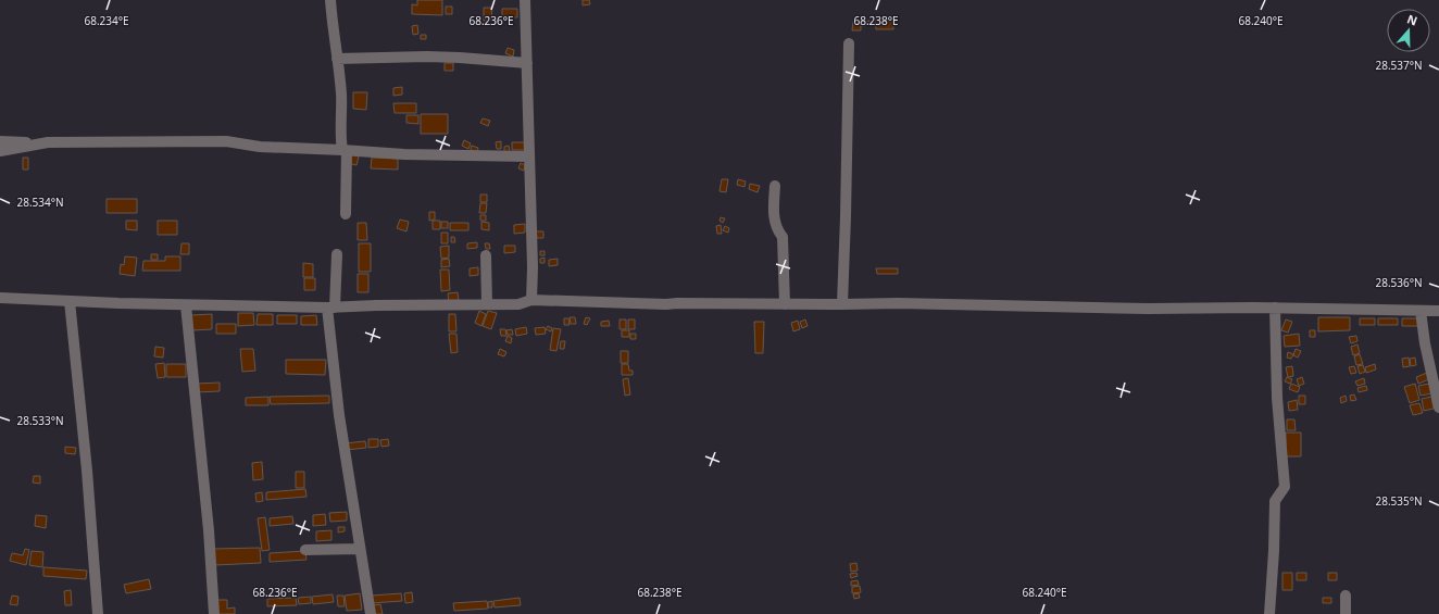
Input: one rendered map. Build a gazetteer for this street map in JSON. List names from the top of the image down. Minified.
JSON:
{"north":"top","coordinates":["68.234°E","68.236°E","68.238°E","68.240°E","28.537°N","28.534°N","28.536°N","28.533°N","28.535°N"]}
